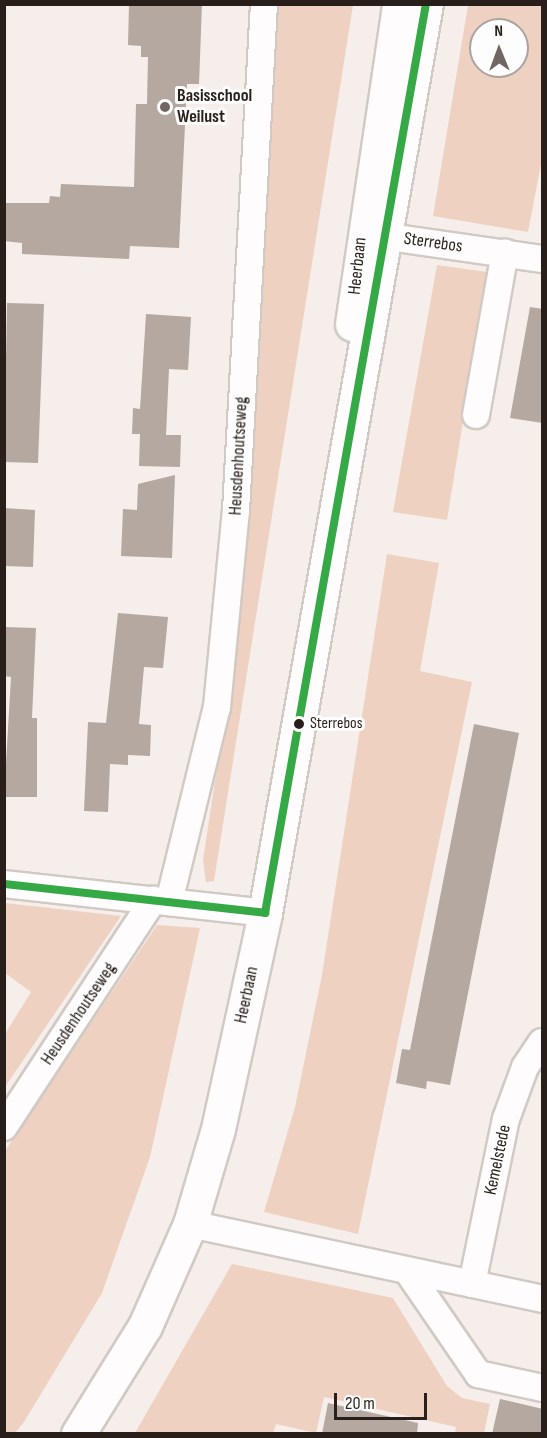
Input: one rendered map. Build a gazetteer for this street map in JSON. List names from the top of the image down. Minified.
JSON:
{"streets":{"street":["Sterrebos","Heerbaan","Heusdenhoutseweg","Kemelstede"]},"crossings":[["Sterrebos","Heerbaan"]],"places":["Basisschool Weilust","Sterrebos"],"scale_bar":"20 m","north":"top"}
